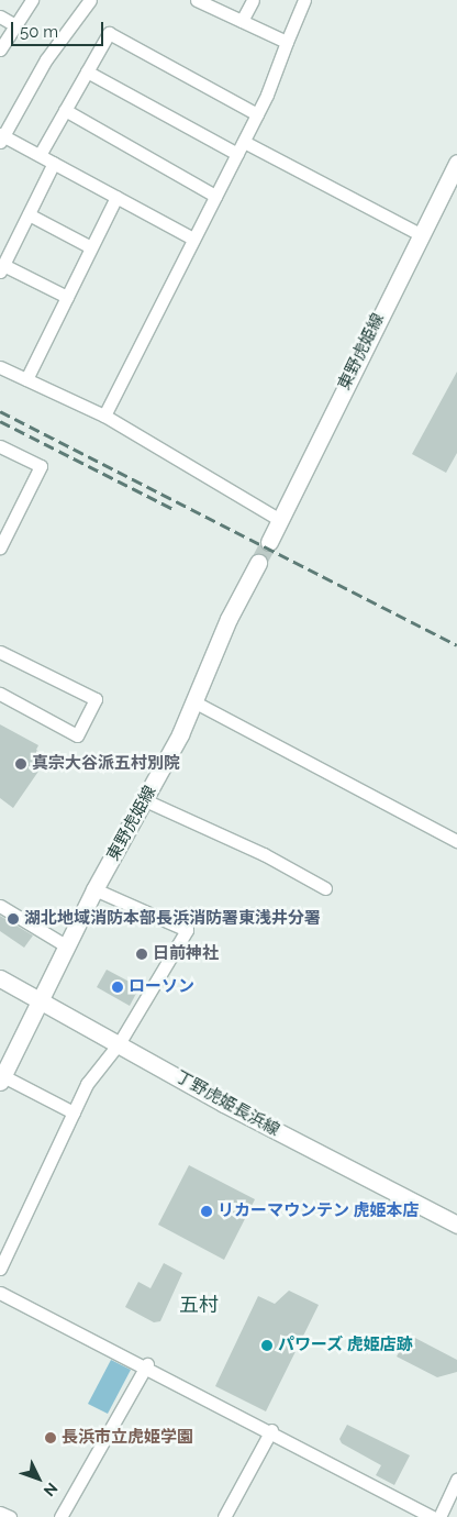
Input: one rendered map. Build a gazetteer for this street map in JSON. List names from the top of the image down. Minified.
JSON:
{"streets":{"main road":["東野虎姫線","丁野虎姫長浜線"]},"crossings":[["東野虎姫線","丁野虎姫長浜線"]],"districts":["五村"],"places":["真宗大谷派五村別院","湖北地域消防本部長浜消防署東浅井分署","日前神社","ローソン","リカーマウンテン 虎姫本店","パワーズ 虎姫店跡","長浜市立虎姫学園"],"scale_bar":"50 m","north":"bottom right"}
